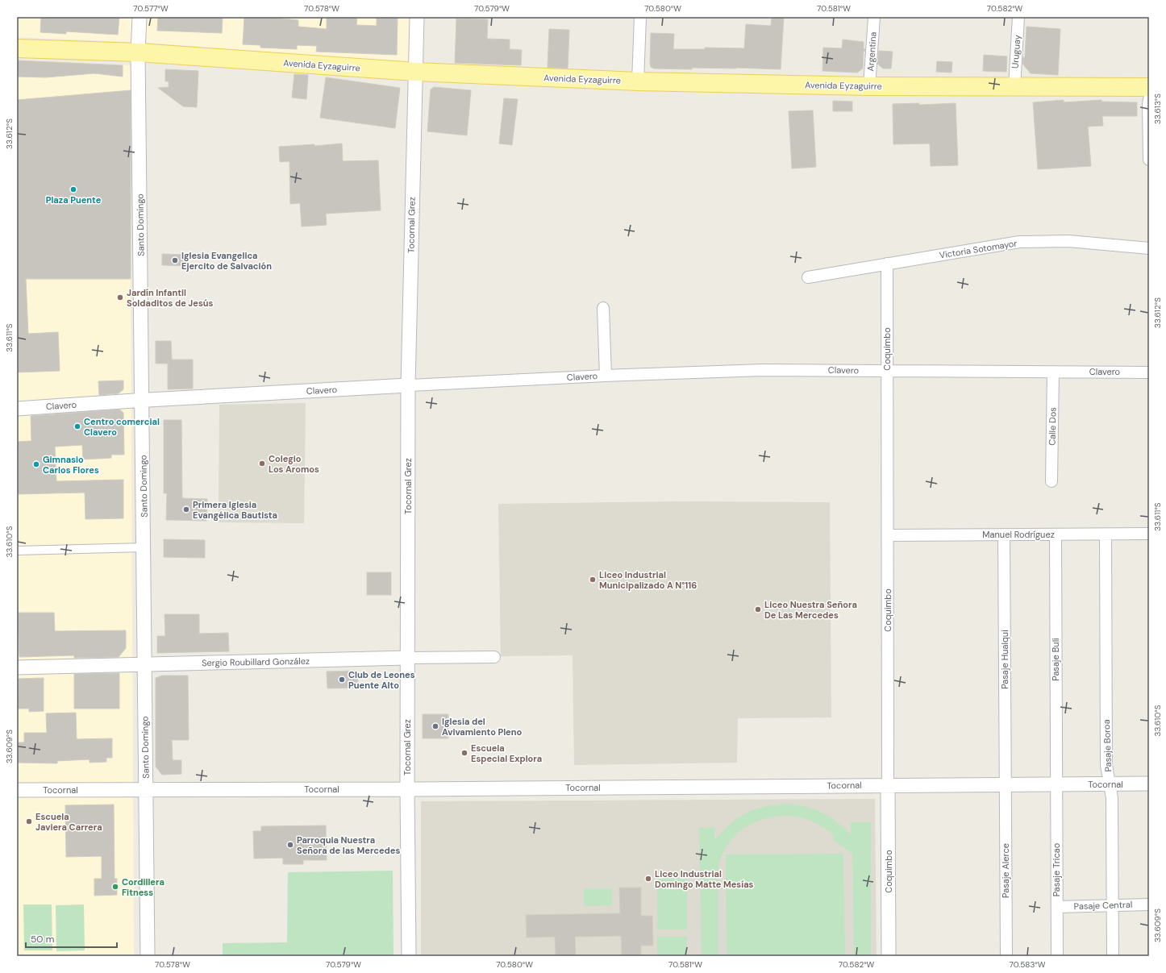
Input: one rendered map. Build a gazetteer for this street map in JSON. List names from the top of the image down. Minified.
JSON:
{"streets":{"main road":["Avenida Eyzaguirre"],"street":["Argentina","Uruguay","Santo Domingo","Tocornal Grez","Victoria Sotomayor","Coquimbo","Clavero","Calle Dos","Manuel Rodríguez","Pasaje Hualqui","Pasaje Buli","Sergio Roubillard González","Pasaje Boroa","Tocornal","Pasaje Tricao","Pasaje Alerce","Pasaje Central"]},"crossings":[["Argentina","Avenida Eyzaguirre"],["Uruguay","Avenida Eyzaguirre"],["Avenida Eyzaguirre","Santo Domingo"],["Avenida Eyzaguirre","Tocornal Grez"],["Santo Domingo","Clavero"],["Santo Domingo","Sergio Roubillard González"],["Santo Domingo","Tocornal"],["Tocornal Grez","Clavero"],["Tocornal Grez","Sergio Roubillard González"],["Tocornal Grez","Tocornal"],["Victoria Sotomayor","Coquimbo"],["Coquimbo","Clavero"],["Coquimbo","Manuel Rodríguez"],["Coquimbo","Tocornal"],["Clavero","Calle Dos"],["Manuel Rodríguez","Pasaje Hualqui"],["Manuel Rodríguez","Pasaje Buli"],["Manuel Rodríguez","Pasaje Boroa"],["Pasaje Hualqui","Tocornal"],["Pasaje Hualqui","Pasaje Alerce"],["Pasaje Buli","Tocornal"],["Pasaje Buli","Pasaje Tricao"],["Pasaje Boroa","Tocornal"],["Pasaje Boroa","Pasaje Central"],["Tocornal","Pasaje Tricao"],["Tocornal","Pasaje Alerce"],["Pasaje Tricao","Pasaje Central"]],"places":["Plaza Puente","Iglesia Evangelica Ejercito de Salvación","Jardín Infantil Soldaditos de Jesús","Centro comercial Clavero","Colegio Los Aromos","Gimnasio Carlos Flores","Primera Iglesia Evangélica Bautista","Liceo Industrial Municipalizado A N°116","Liceo Nuestra Señora De Las Mercedes","Club de Leones Puente Alto","Iglesia del Avivamiento Pleno","Escuela Especial Explora","Escuela Javiera Carrera","Parroquia Nuestra Señora de las Mercedes","Liceo Industrial Domingo Matte Mesías","Cordillera Fitness"],"scale_bar":"50 m","coordinates":["70.577°W","70.578°W","70.579°W","70.580°W","70.581°W","70.582°W","33.613°S","33.612°S","33.611°S","33.610°S","33.609°S","70.583°W"]}
